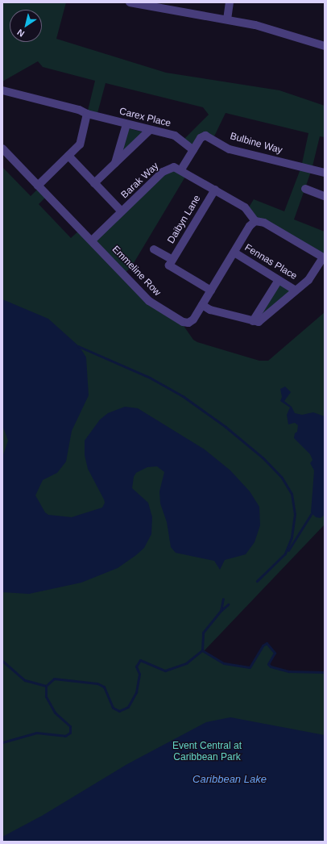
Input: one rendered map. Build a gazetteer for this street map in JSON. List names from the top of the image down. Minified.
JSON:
{"streets":{"street":["Carex Place","Bulbine Way","Barak Way","Daibyn Lane","Fennas Place","Emmeline Row"]},"crossings":[["Carex Place","Bulbine Way"],["Bulbine Way","Barak Way"],["Barak Way","Emmeline Row"],["Fennas Place","Emmeline Row"]],"water":["Caribbean Lake"],"parks":["Event Central at Caribbean Park"],"north":"bottom left"}
